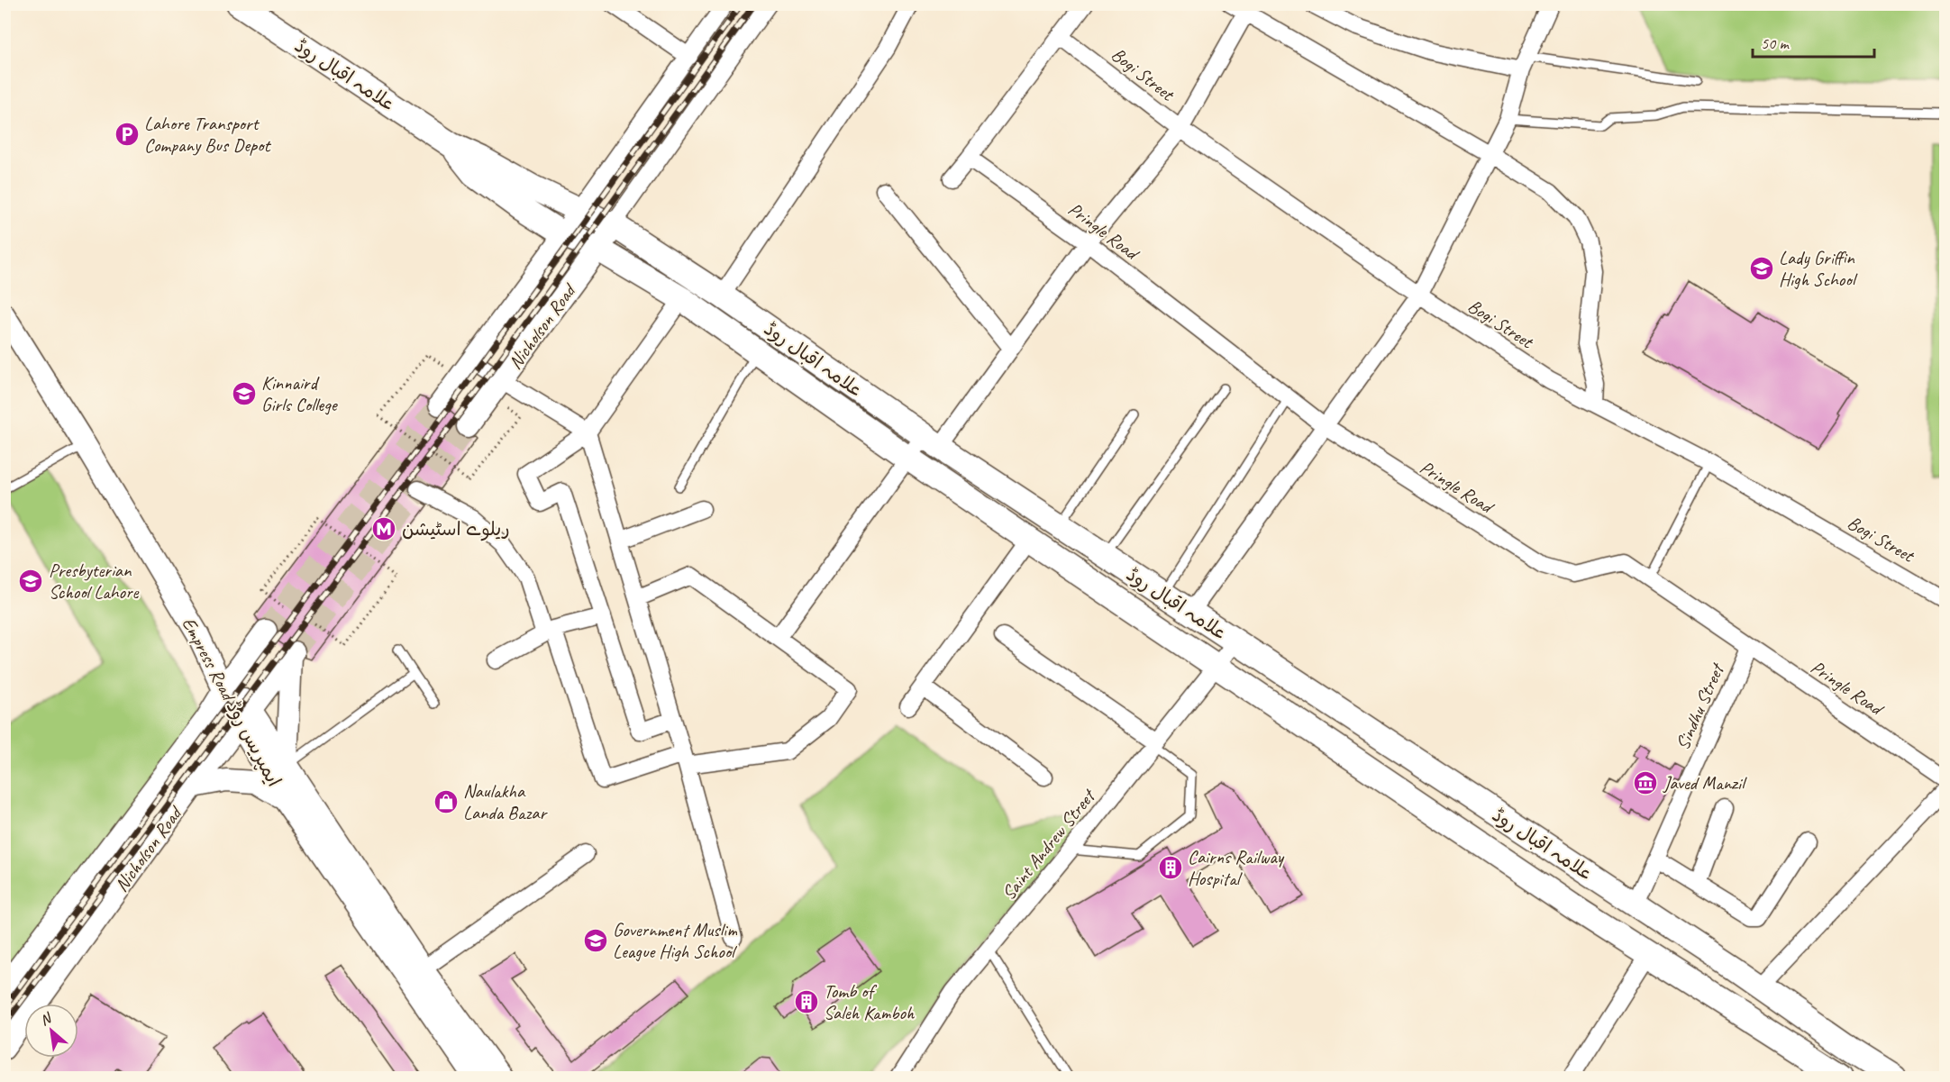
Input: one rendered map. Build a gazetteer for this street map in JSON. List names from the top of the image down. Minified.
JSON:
{"streets":{"main road":["علامہ اقبال روڈ","Nicholson Road","Empress Road ایمپریس روڈ"],"street":["Bogi Street","Pringle Road","Sindhu Street","Saint Andrew Street"]},"crossings":[["علامہ اقبال روڈ","Nicholson Road"],["علامہ اقبال روڈ","Sindhu Street"],["علامہ اقبال روڈ","Saint Andrew Street"],["Pringle Road","Sindhu Street"],["Nicholson Road","Empress Road ایمپریس روڈ"]],"places":{"parking":["Lahore Transport Company Bus Depot"],"school or university":["Lady Griffin High School","Kinnaird Girls College","Presbyterian School Lahore","Government Muslim League High School"],"metro station":["ریلوے اسٹیشن"],"museum":["Javed Manzil"],"shop":["Naulakha Landa Bazar"],"building":["Cairns Railway Hospital","Tomb of Saleh Kamboh"]},"scale_bar":"50 m","north":"top left"}
